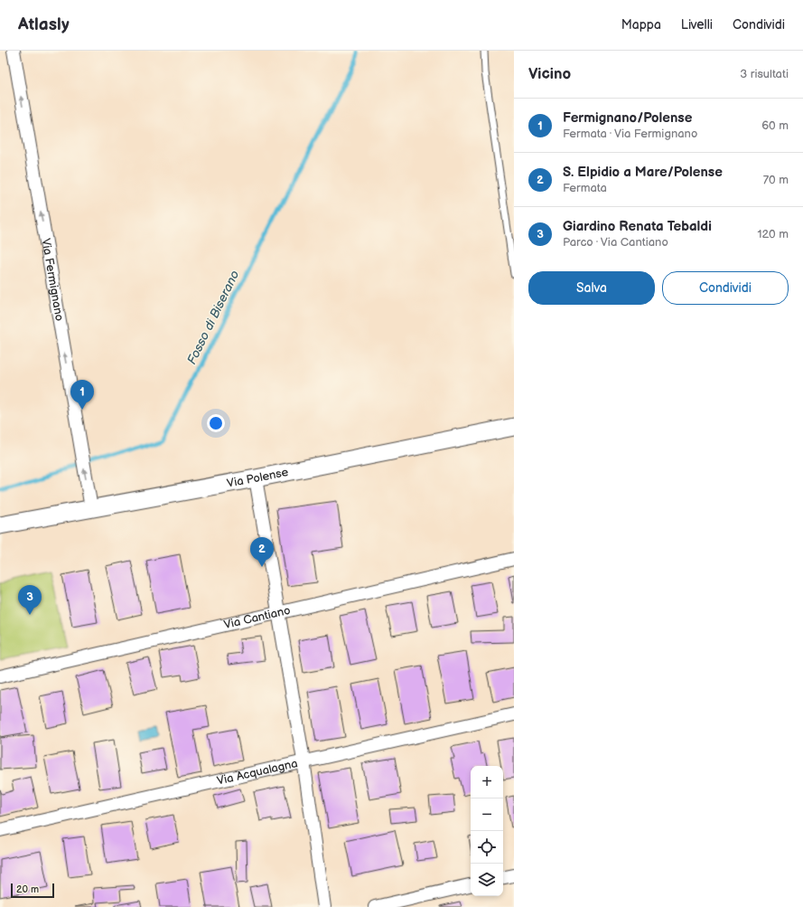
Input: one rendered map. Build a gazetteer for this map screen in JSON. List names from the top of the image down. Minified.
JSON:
{"streets":{"main road":["Via Polense"],"street":["Via Fermignano","Via Cantiano","Via Acqualagna"]},"crossings":[["Via Fermignano","Via Polense"]],"one_way":["Via Fermignano"],"water":["Fosso di Biserano"],"scale_bar":"20 m","page":{"header":"Atlasly","nav":["Mappa","Livelli","Condividi"],"heading":["Vicino","3 risultati"],"list":[{"mark":"1","name":"Fermignano/Polense","note":"Fermata · Via Fermignano","value":"60 m"},{"mark":"2","name":"S. Elpidio a Mare/Polense","note":"Fermata","value":"70 m"},{"mark":"3","name":"Giardino Renata Tebaldi","note":"Parco · Via Cantiano","value":"120 m"}],"buttons":["Salva","Condividi"],"pins":["1","2","3"],"map_buttons":["+","−"],"scale":"20 m"}}
